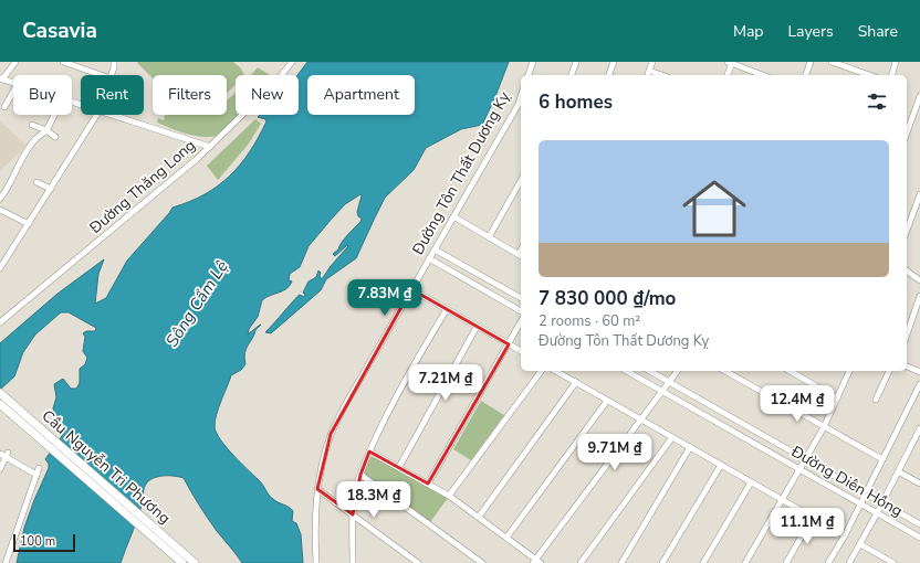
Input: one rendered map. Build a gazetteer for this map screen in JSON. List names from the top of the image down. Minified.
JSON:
{"streets":{"main road":["Cầu Nguyễn Tri Phương"],"street":["Đường Tôn Thất Dương Kỵ","Đường Thăng Long","Đường Diên Hồng"]},"water":["Sông Cẩm Lệ"],"scale_bar":"100 m","page":{"header":"Casavia","nav":["Map","Layers","Share"],"chip":["Buy","Rent","Filters","New","Apartment"],"heading":"6 homes","list":[{"name":"7 830 000 ₫/mo","note":"2 rooms · 60 m² · Đường Tôn Thất Dương Kỵ"}],"price":["7.83M ₫","7.21M ₫","12.4M ₫","9.71M ₫","18.3M ₫","11.1M ₫"],"scale":"100 m"}}
